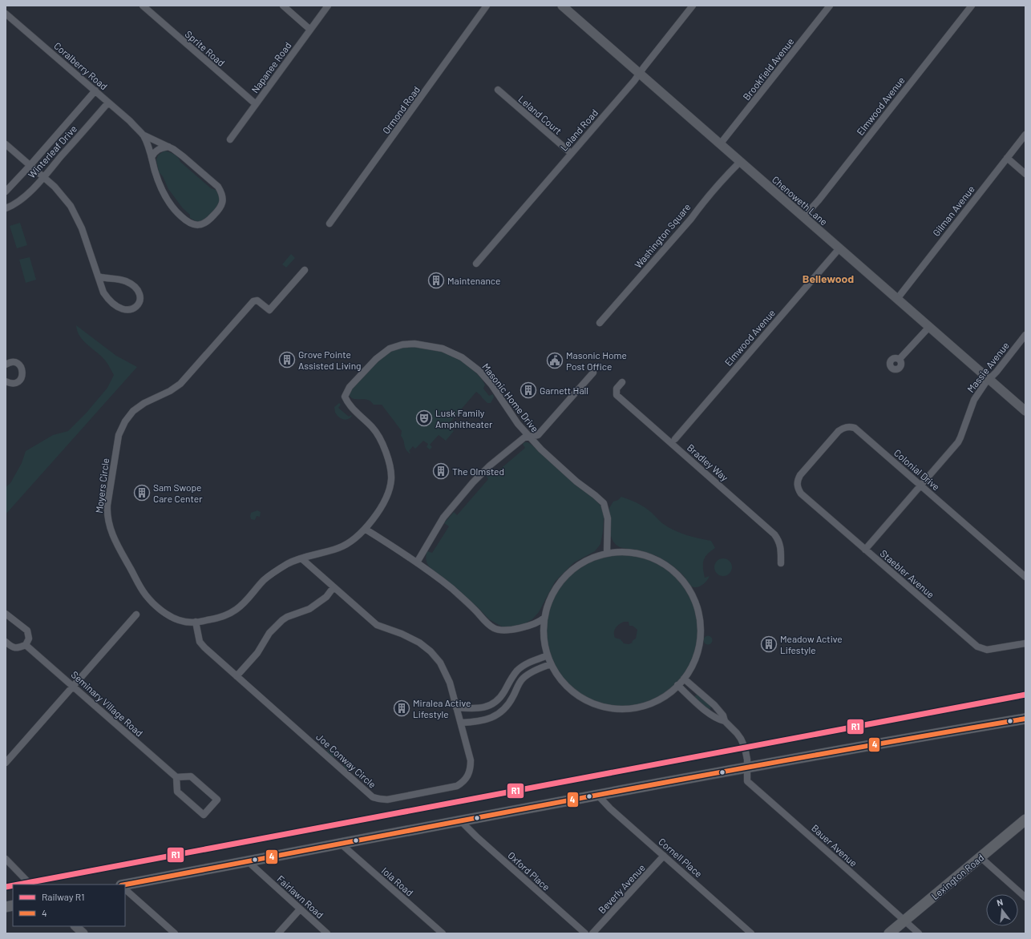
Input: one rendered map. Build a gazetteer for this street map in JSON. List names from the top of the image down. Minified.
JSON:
{"streets":{"main road":["Chenoweth Lane","Lexington Road"],"street":["Sprite Road","Coralberry Road","Napanee Road","Brookfield Avenue","Elmwood Avenue","Ormond Road","Leland Court","Leland Road","Winterleaf Drive","Gilman Avenue","Washington Square","Massie Avenue","Masonic Home Drive","Bradley Way","Colonial Drive","Moyers Circle","Staebler Avenue","Seminary Village Road","Joe Conway Circle","Bauer Avenue","Cornell Place","Oxford Place","Iola Road","Beverly Avenue","Fairlawn Road"]},"crossings":[["Sprite Road","Napanee Road"],["Coralberry Road","Winterleaf Drive"],["Brookfield Avenue","Chenoweth Lane"],["Elmwood Avenue","Chenoweth Lane"],["Leland Court","Leland Road"],["Leland Road","Chenoweth Lane"],["Chenoweth Lane","Gilman Avenue"],["Chenoweth Lane","Washington Square"],["Chenoweth Lane","Massie Avenue"],["Massie Avenue","Colonial Drive"],["Massie Avenue","Staebler Avenue"],["Masonic Home Drive","Moyers Circle"],["Colonial Drive","Staebler Avenue"],["Moyers Circle","Joe Conway Circle"],["Bauer Avenue","Lexington Road"],["Cornell Place","Beverly Avenue"]],"districts":["Bellewood"],"places":{"building":["Maintenance","Grove Pointe Assisted Living","Garnett Hall","The Olmsted","Sam Swope Care Center","Meadow Active Lifestyle","Miralea Active Lifestyle"],"public building":["Masonic Home Post Office"],"theatre":["Lusk Family Amphitheater"]},"lines":["rail line R1","transit line 4"],"legend":["Railway R1","4"],"north":"top"}
